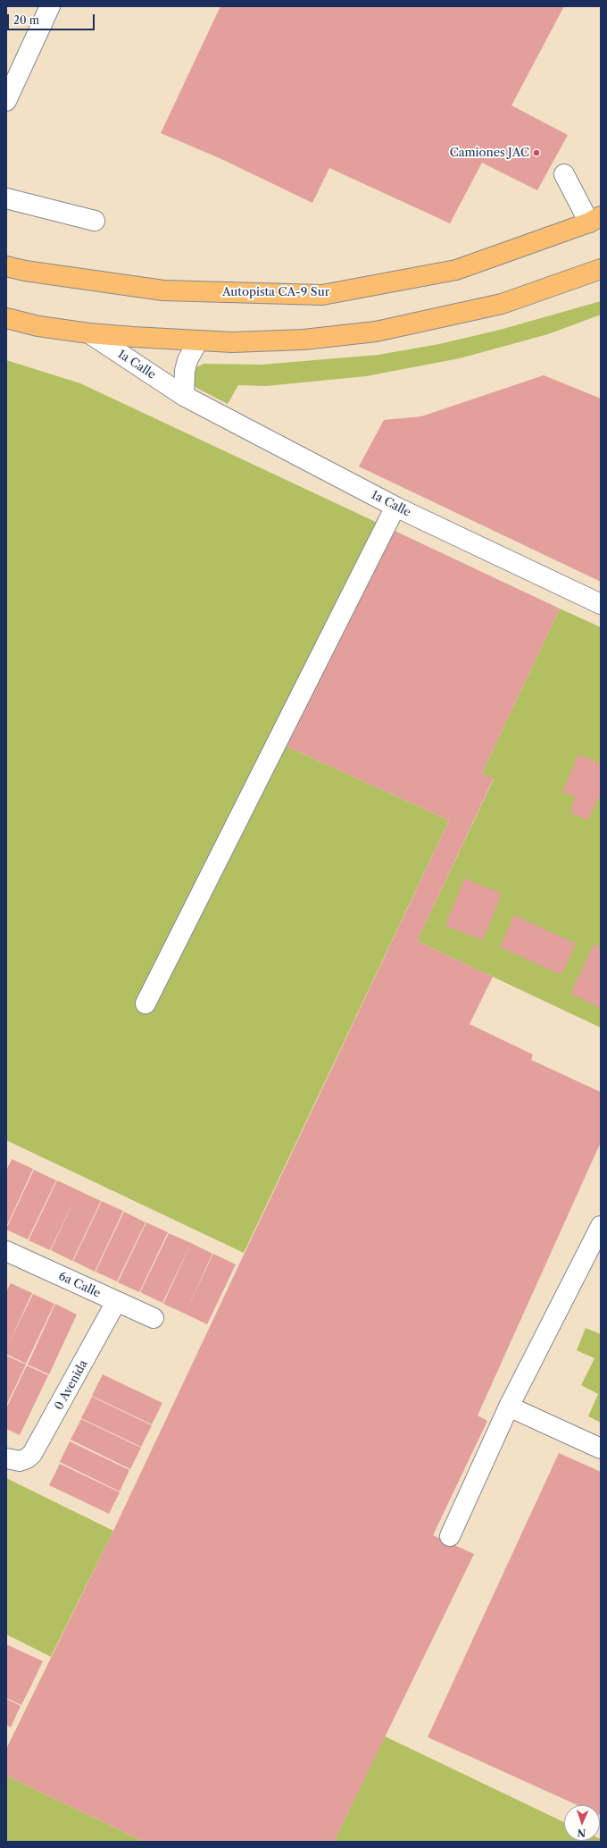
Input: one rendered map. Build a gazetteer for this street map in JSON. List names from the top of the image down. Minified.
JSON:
{"streets":{"highway":["Autopista CA-9 Sur"],"street":["1a Calle","6a Calle","0 Avenida"]},"crossings":[["6a Calle","0 Avenida"]],"places":["Camiones JAC"],"scale_bar":"20 m","north":"bottom"}
